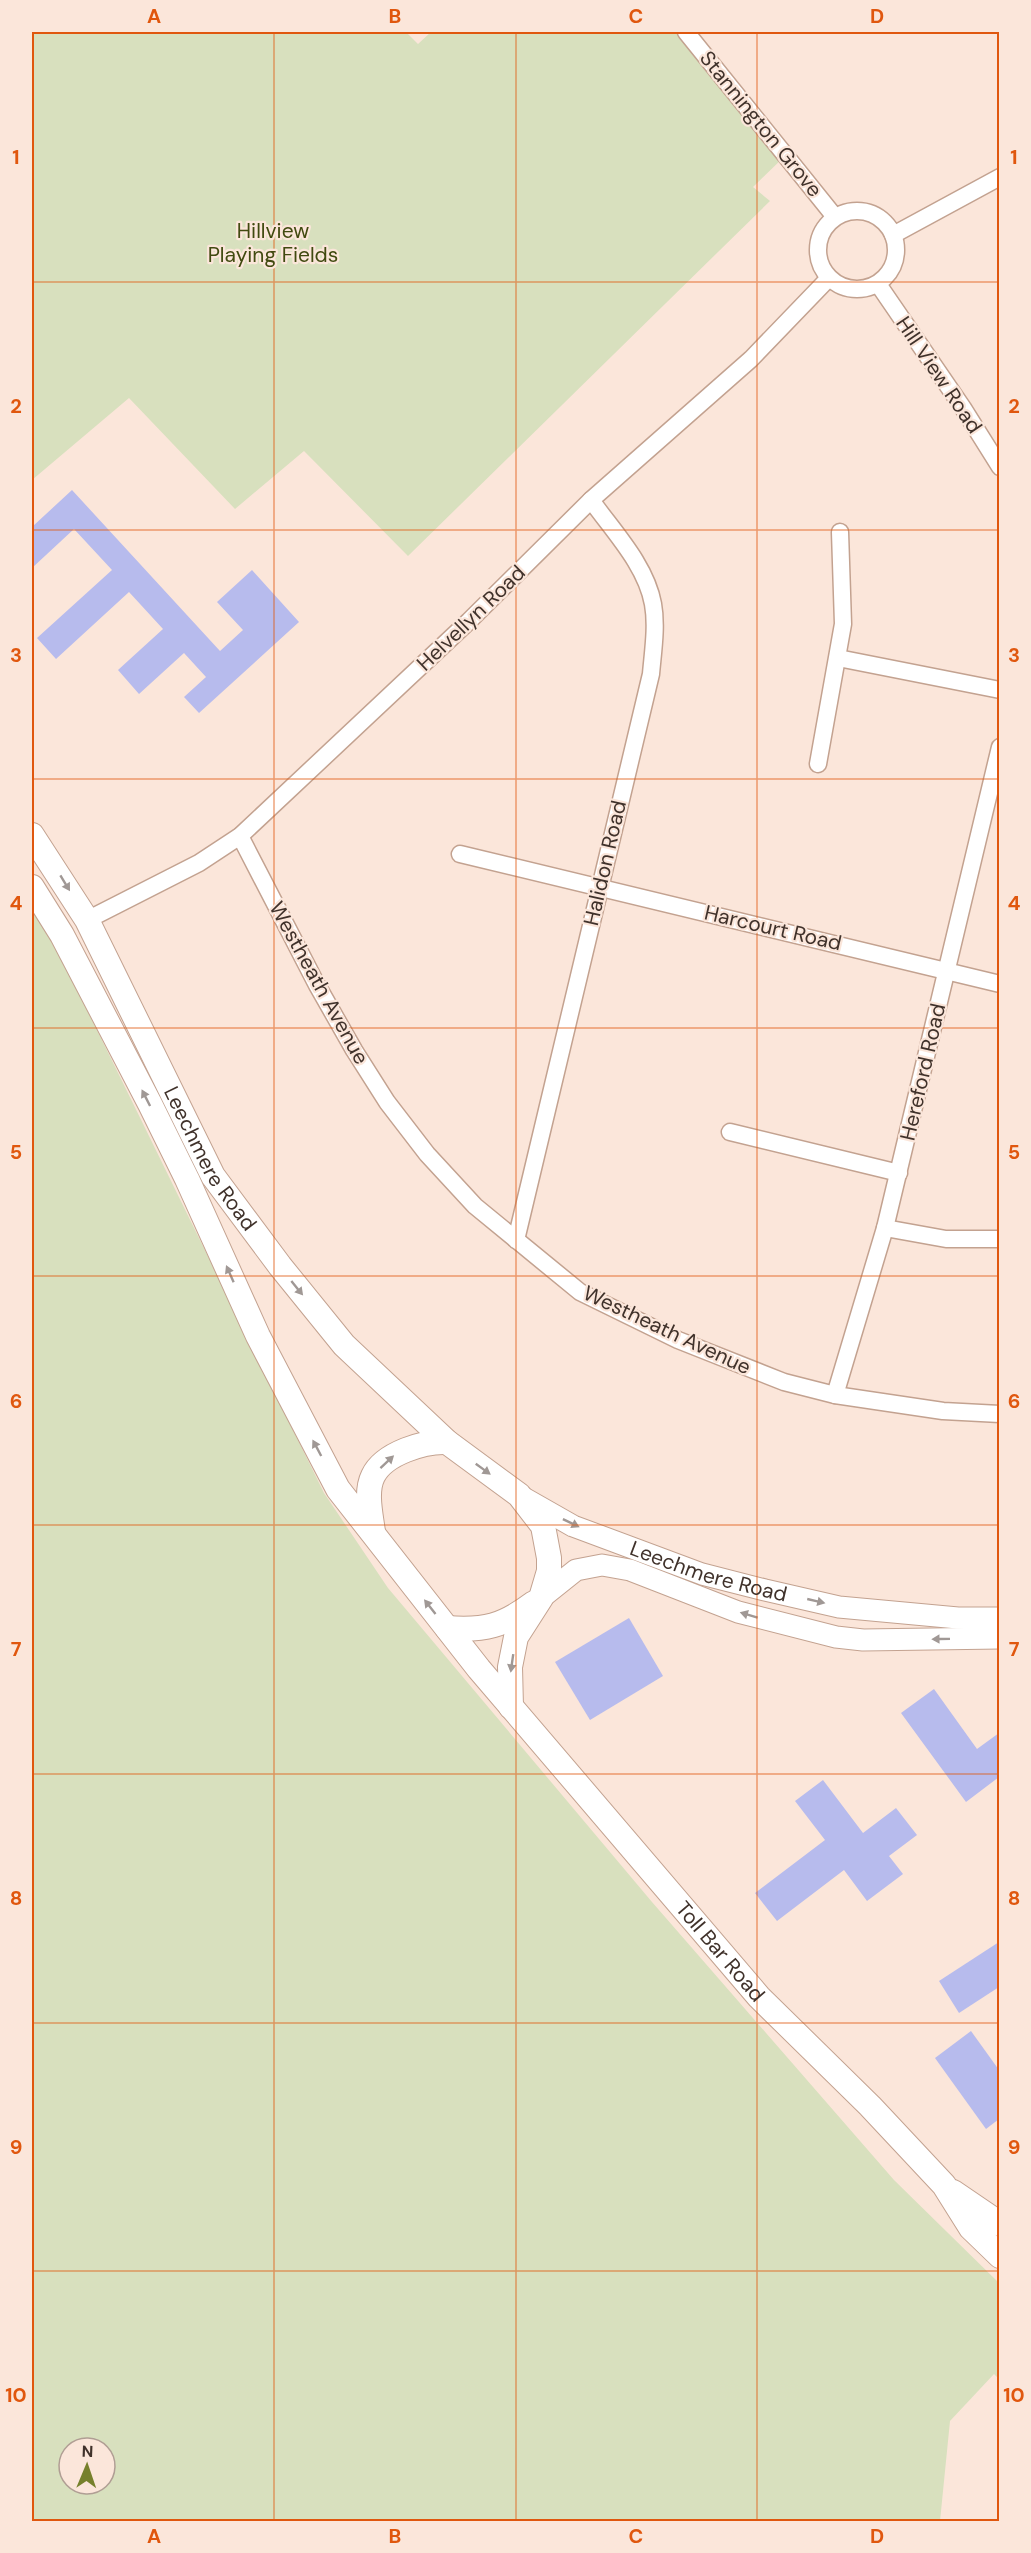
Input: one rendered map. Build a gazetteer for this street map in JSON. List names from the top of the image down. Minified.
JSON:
{"streets":{"main road":["Leechmere Road","Toll Bar Road"],"street":["Stannington Grove","Hill View Road","Helvellyn Road","Halidon Road","Harcourt Road","Westheath Avenue","Hereford Road"]},"crossings":[["Stannington Grove","Hill View Road"],["Stannington Grove","Helvellyn Road"],["Hill View Road","Helvellyn Road"],["Helvellyn Road","Halidon Road"],["Helvellyn Road","Westheath Avenue"],["Helvellyn Road","Leechmere Road"],["Halidon Road","Harcourt Road"],["Halidon Road","Westheath Avenue"],["Harcourt Road","Hereford Road"],["Westheath Avenue","Hereford Road"],["Leechmere Road","Toll Bar Road"]],"parks":["Hillview Playing Fields"],"north":"top","grid":{"columns":["A","B","C","D"],"rows":["1","2","3","4","5","6","7","8","9","10"]}}
